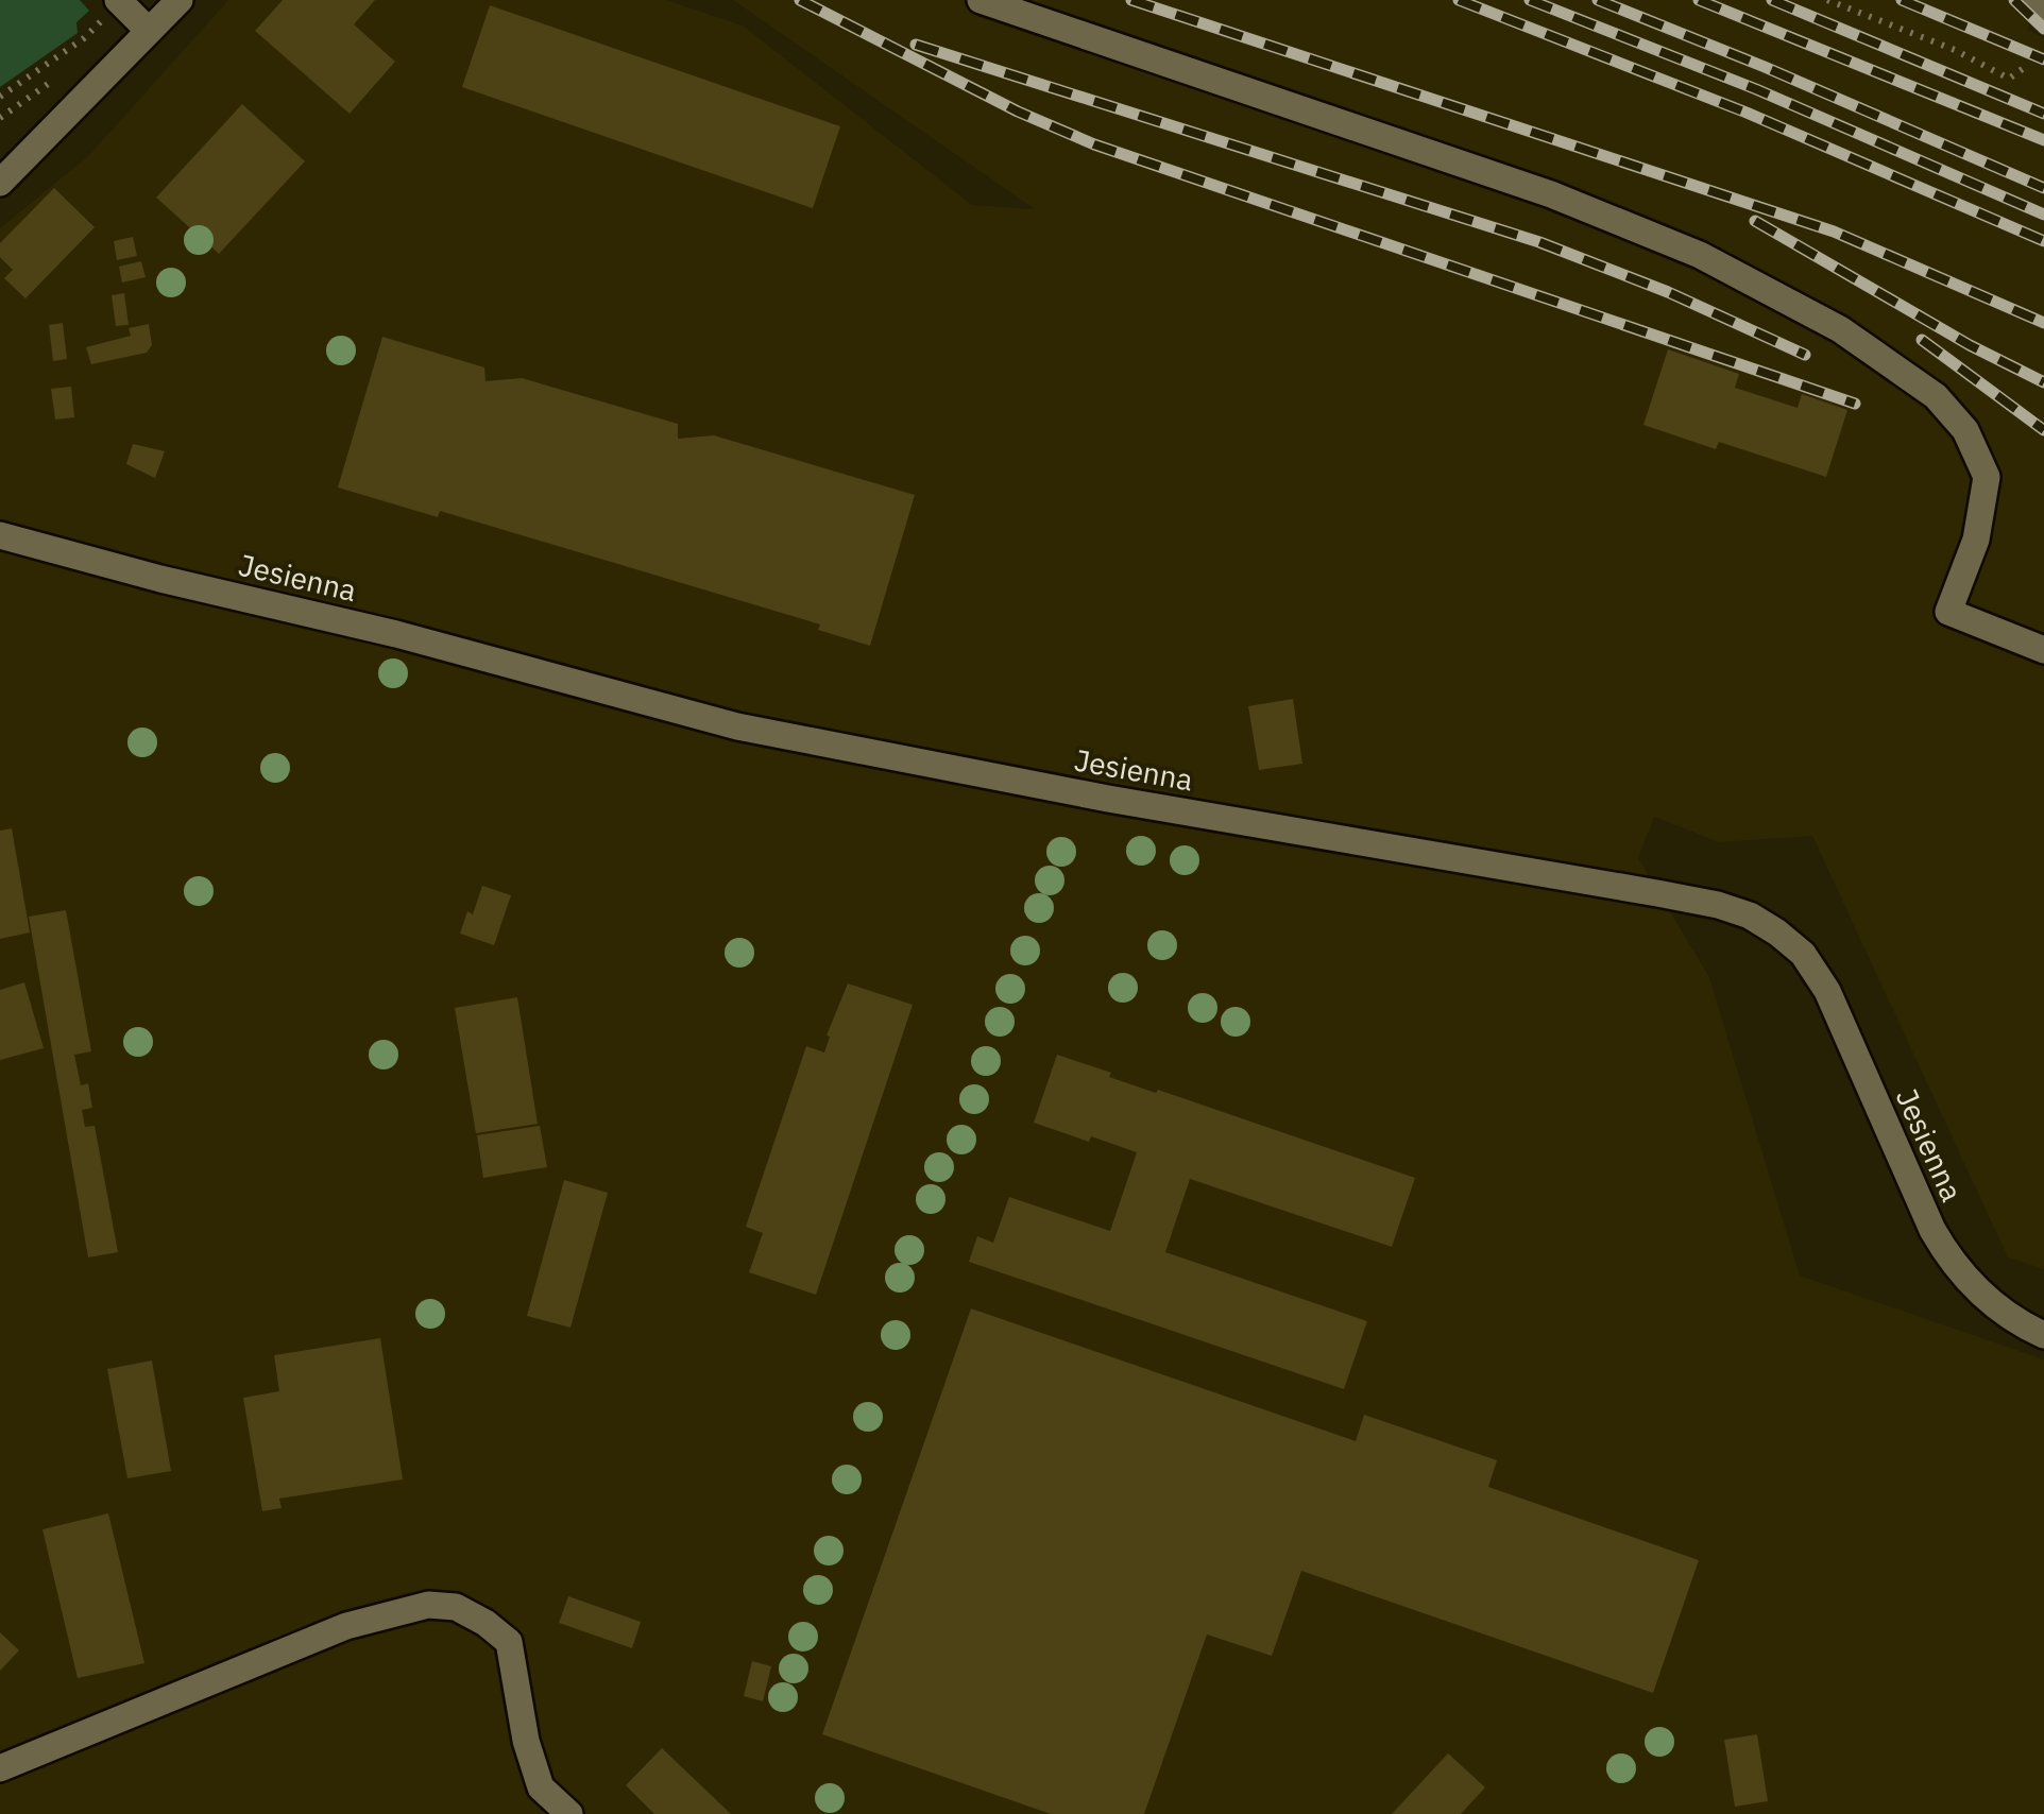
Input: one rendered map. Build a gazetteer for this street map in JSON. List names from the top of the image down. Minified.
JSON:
{"streets":{"street":["Jesienna"]}}
